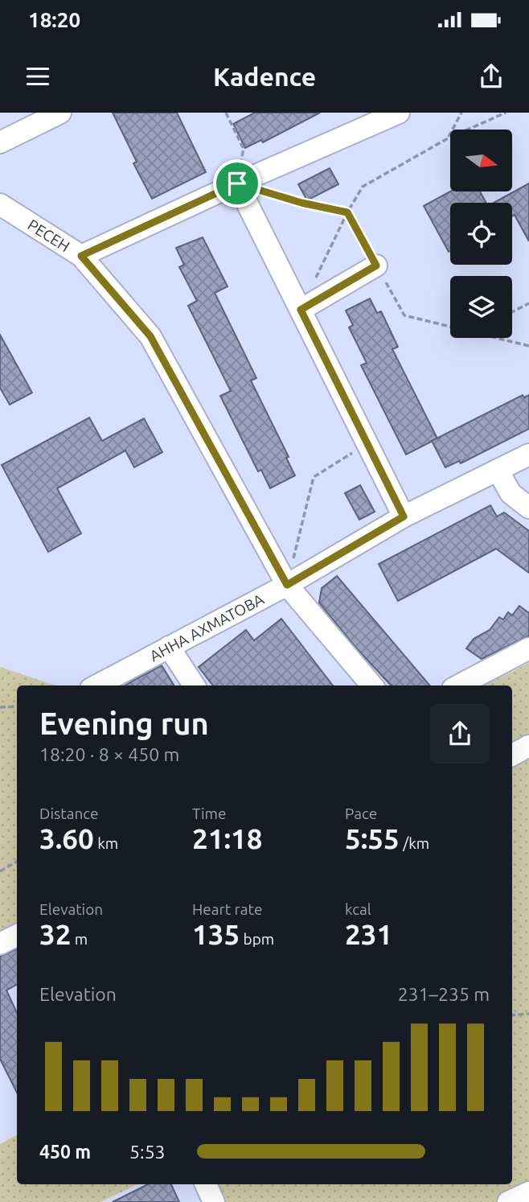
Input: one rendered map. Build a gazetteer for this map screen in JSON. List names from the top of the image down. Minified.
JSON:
{"streets":{"street":["РЕСЕН","АННА АХМАТОВА"]},"crossings":[["РЕСЕН","АННА АХМАТОВА"]],"north":"right","page":{"status":"18:20","header":"Kadence","heading":["Evening run","18:20 · 8 × 450 m"],"stats":[["Distance","3.60 km"],["Time","21:18"],["Pace","5:55 /km"],["Elevation","32 m"],["Heart rate","135 bpm"],["kcal","231"]],"chart":["Elevation","231–235 m"],"list":[{"name":"450 m","note":"5:53"}]}}
